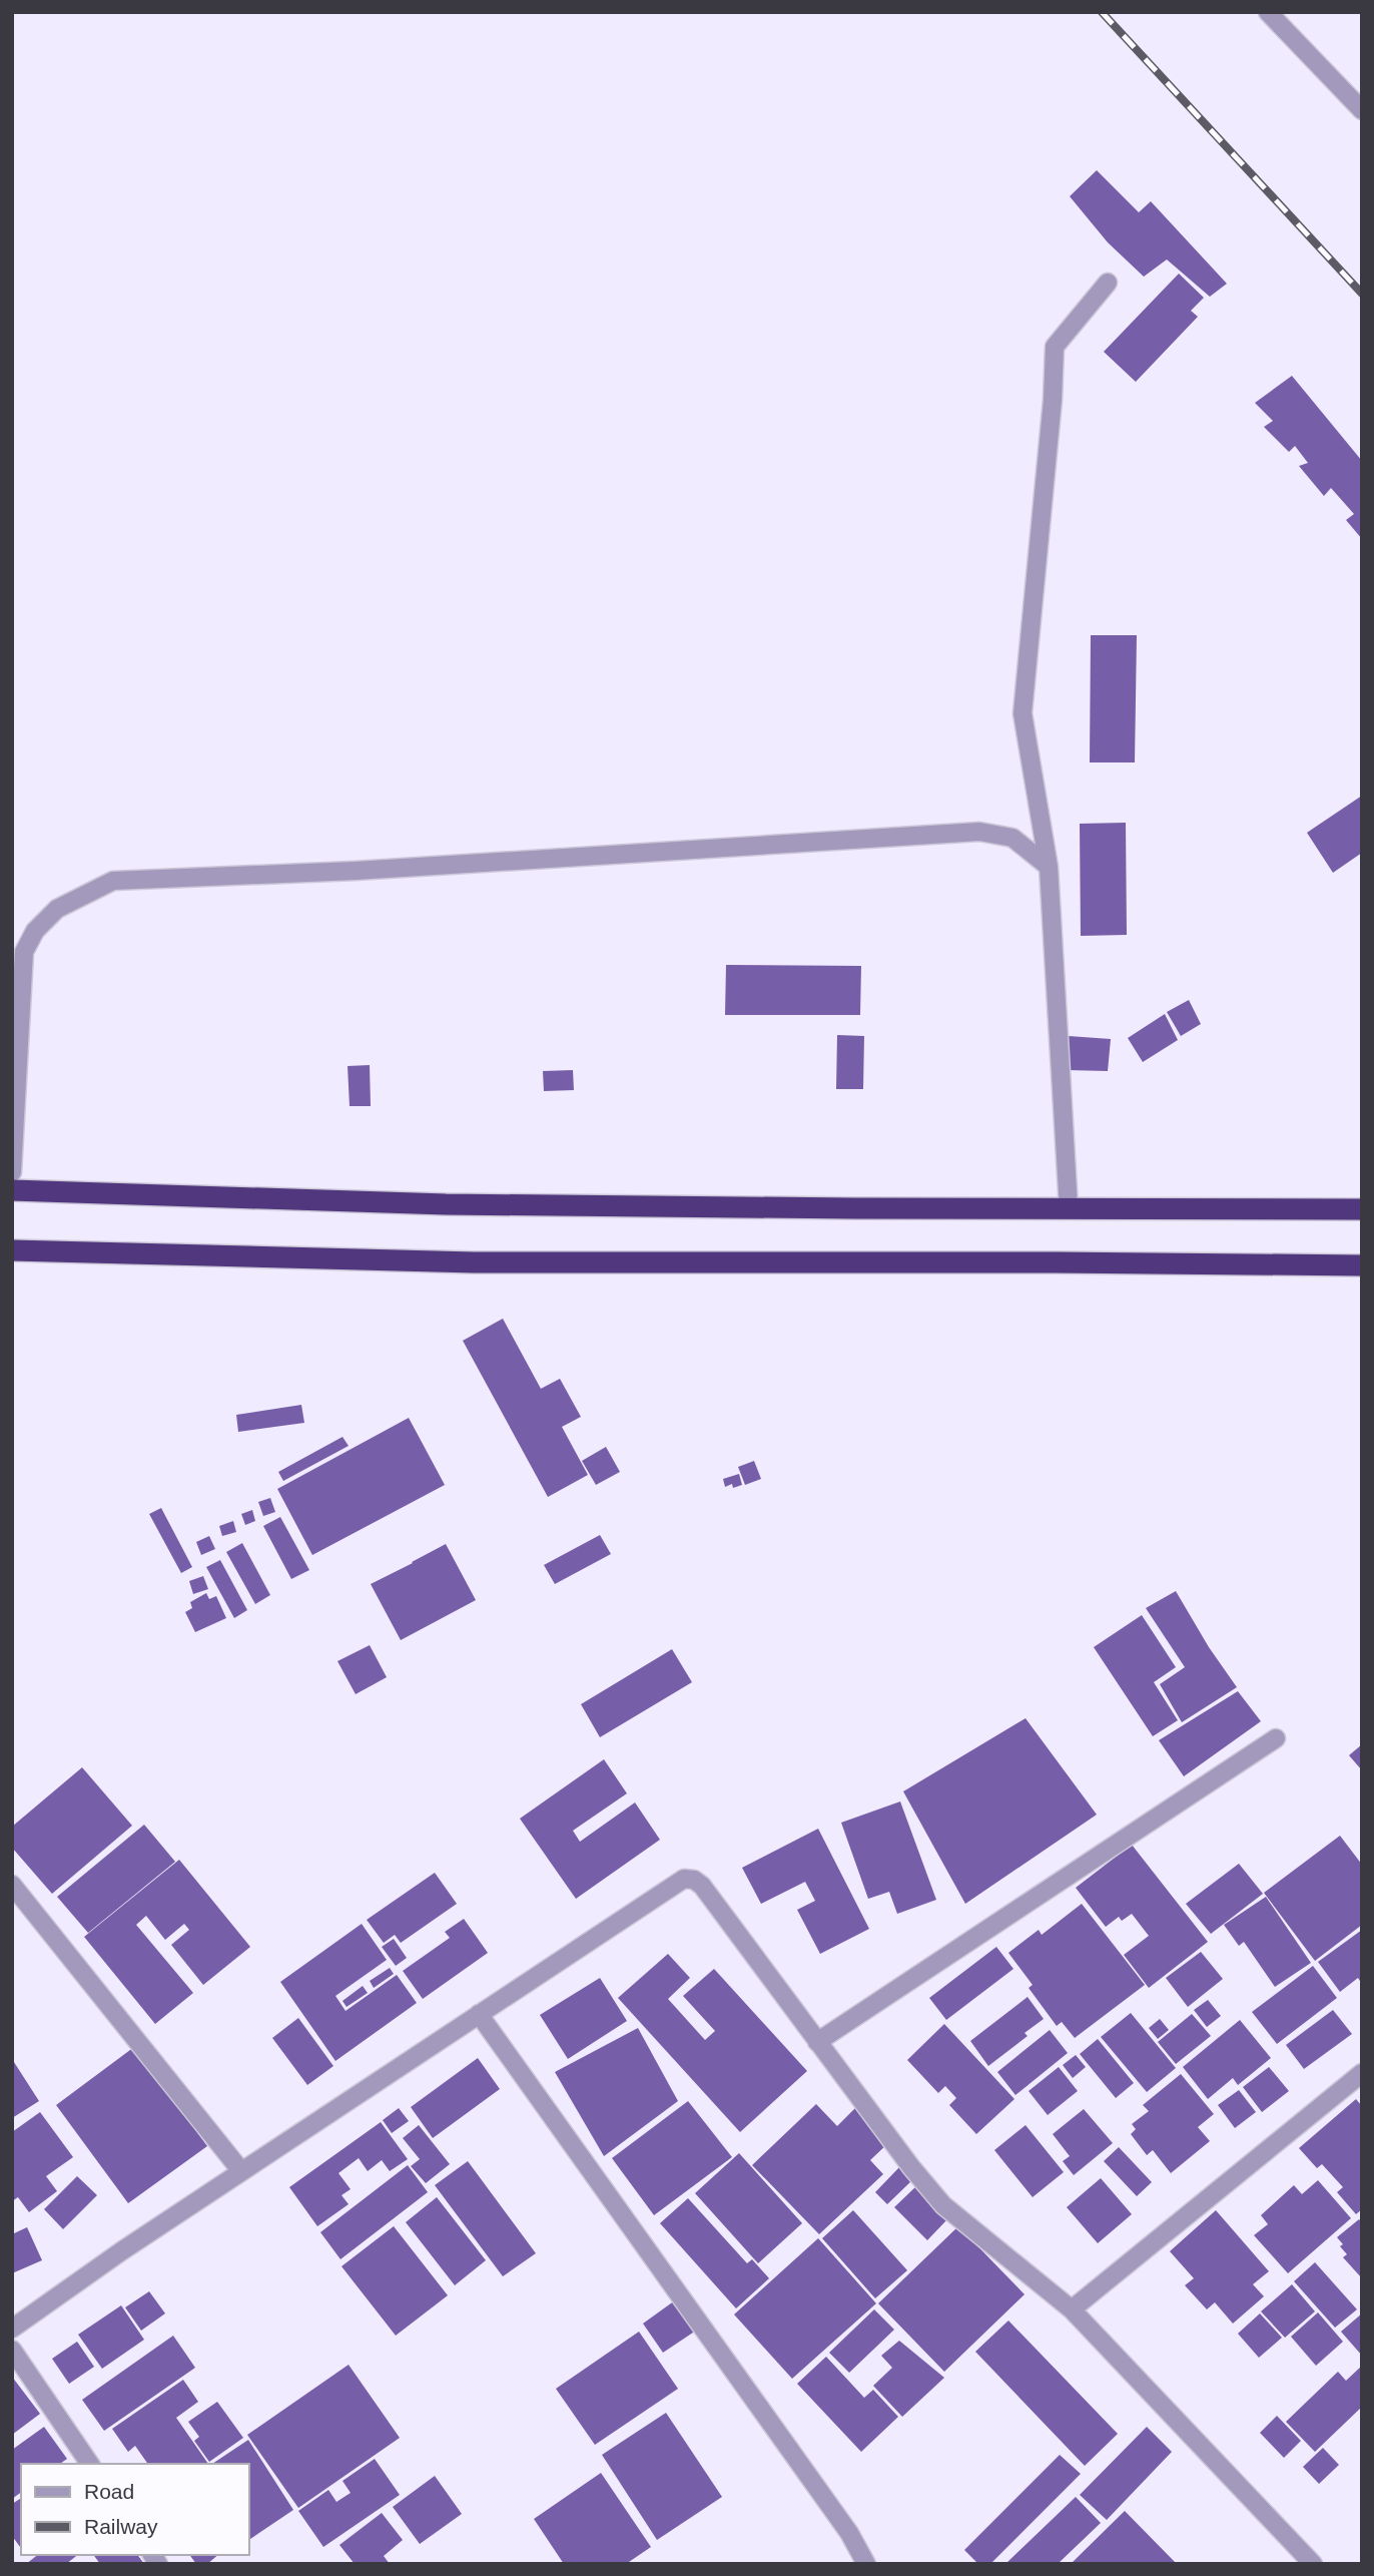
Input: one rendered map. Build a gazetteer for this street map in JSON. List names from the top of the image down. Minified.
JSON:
{"legend":["Road","Railway"]}
